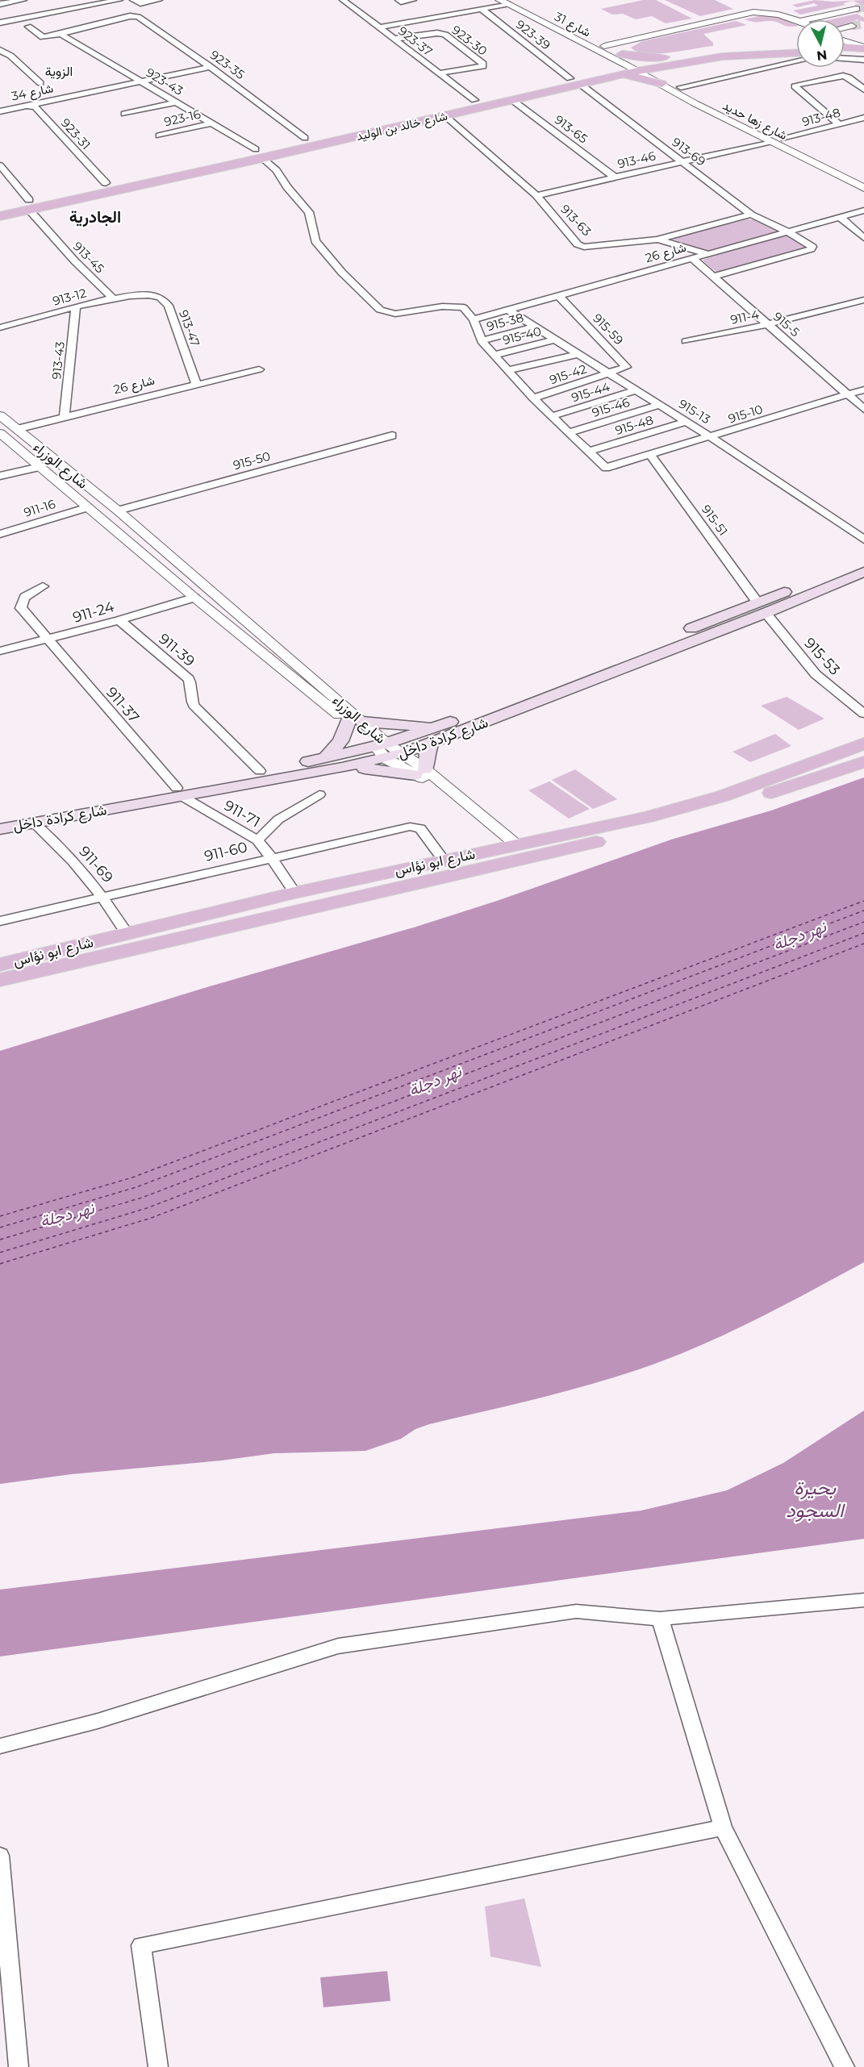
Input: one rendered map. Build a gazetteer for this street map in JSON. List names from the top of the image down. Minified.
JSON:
{"streets":{"main road":["شارع خالد بن الوليد","شارع كرادة داخل","شارع ابو نؤاس"],"street":["شارع 31","923-39","923-30","923-37","923-35","923-43","شارع 34","913-48","923-16","شارع زها حديد","913-65","923-31","913-69","913-46","913-63","شارع 26","913-45","913-12","911-4","915-38","915-5","913-47","915-59","915-40","913-43","915-42","915-44","915-46","915-13","915-10","915-48","915-50","شارع الوزراء","911-16","915-51","911-24","911-39","915-53","911-37","911-71","911-60","911-69"]},"crossings":[["شارع 31","شارع زها حديد"],["923-39","شارع خالد بن الوليد"],["923-39","913-69"],["923-30","923-37"],["923-37","شارع خالد بن الوليد"],["923-35","923-43"],["923-35","شارع 34"],["923-35","شارع خالد بن الوليد"],["923-43","شارع 34"],["923-43","923-16"],["923-43","شارع خالد بن الوليد"],["923-43","شارع 26"],["شارع 34","923-31"],["913-48","شارع زها حديد"],["شارع زها حديد","شارع خالد بن الوليد"],["شارع زها حديد","913-46"],["شارع خالد بن الوليد","913-65"],["شارع خالد بن الوليد","923-31"],["شارع خالد بن الوليد","913-69"],["شارع خالد بن الوليد","913-63"],["شارع خالد بن الوليد","913-45"],["913-65","913-46"],["913-69","913-46"],["913-69","913-63"],["913-69","شارع 26"],["913-69","915-5"],["913-46","913-63"],["شارع 26","915-5"],["شارع 26","913-47"],["شارع 26","915-59"],["شارع 26","913-43"],["شارع 26","915-13"],["شارع 26","شارع الوزراء"],["913-45","913-12"],["913-12","913-47"],["913-12","913-43"],["911-4","915-5"],["915-38","915-13"],["915-5","915-10"],["915-59","915-42"],["915-59","915-13"],["915-40","915-13"],["915-42","915-13"],["915-44","915-13"],["915-46","915-13"],["915-13","915-10"],["915-13","915-48"],["915-10","915-48"],["915-10","915-51"],["915-50","شارع الوزراء"],["شارع الوزراء","911-16"],["شارع الوزراء","911-24"],["شارع الوزراء","شارع كرادة داخل"],["شارع الوزراء","شارع ابو نؤاس"],["915-51","915-53"],["915-51","شارع كرادة داخل"],["911-24","911-39"],["911-24","911-37"],["911-39","شارع كرادة داخل"],["915-53","شارع كرادة داخل"],["911-37","شارع كرادة داخل"],["911-37","911-71"],["شارع كرادة داخل","911-71"],["شارع كرادة داخل","911-69"],["911-71","911-60"],["911-71","شارع ابو نؤاس"],["911-60","شارع ابو نؤاس"],["911-60","911-69"],["شارع ابو نؤاس","911-69"]],"districts":["الزوية","الجادرية"],"water":["نهر دجلة","بحيرة السجود"],"north":"bottom"}
